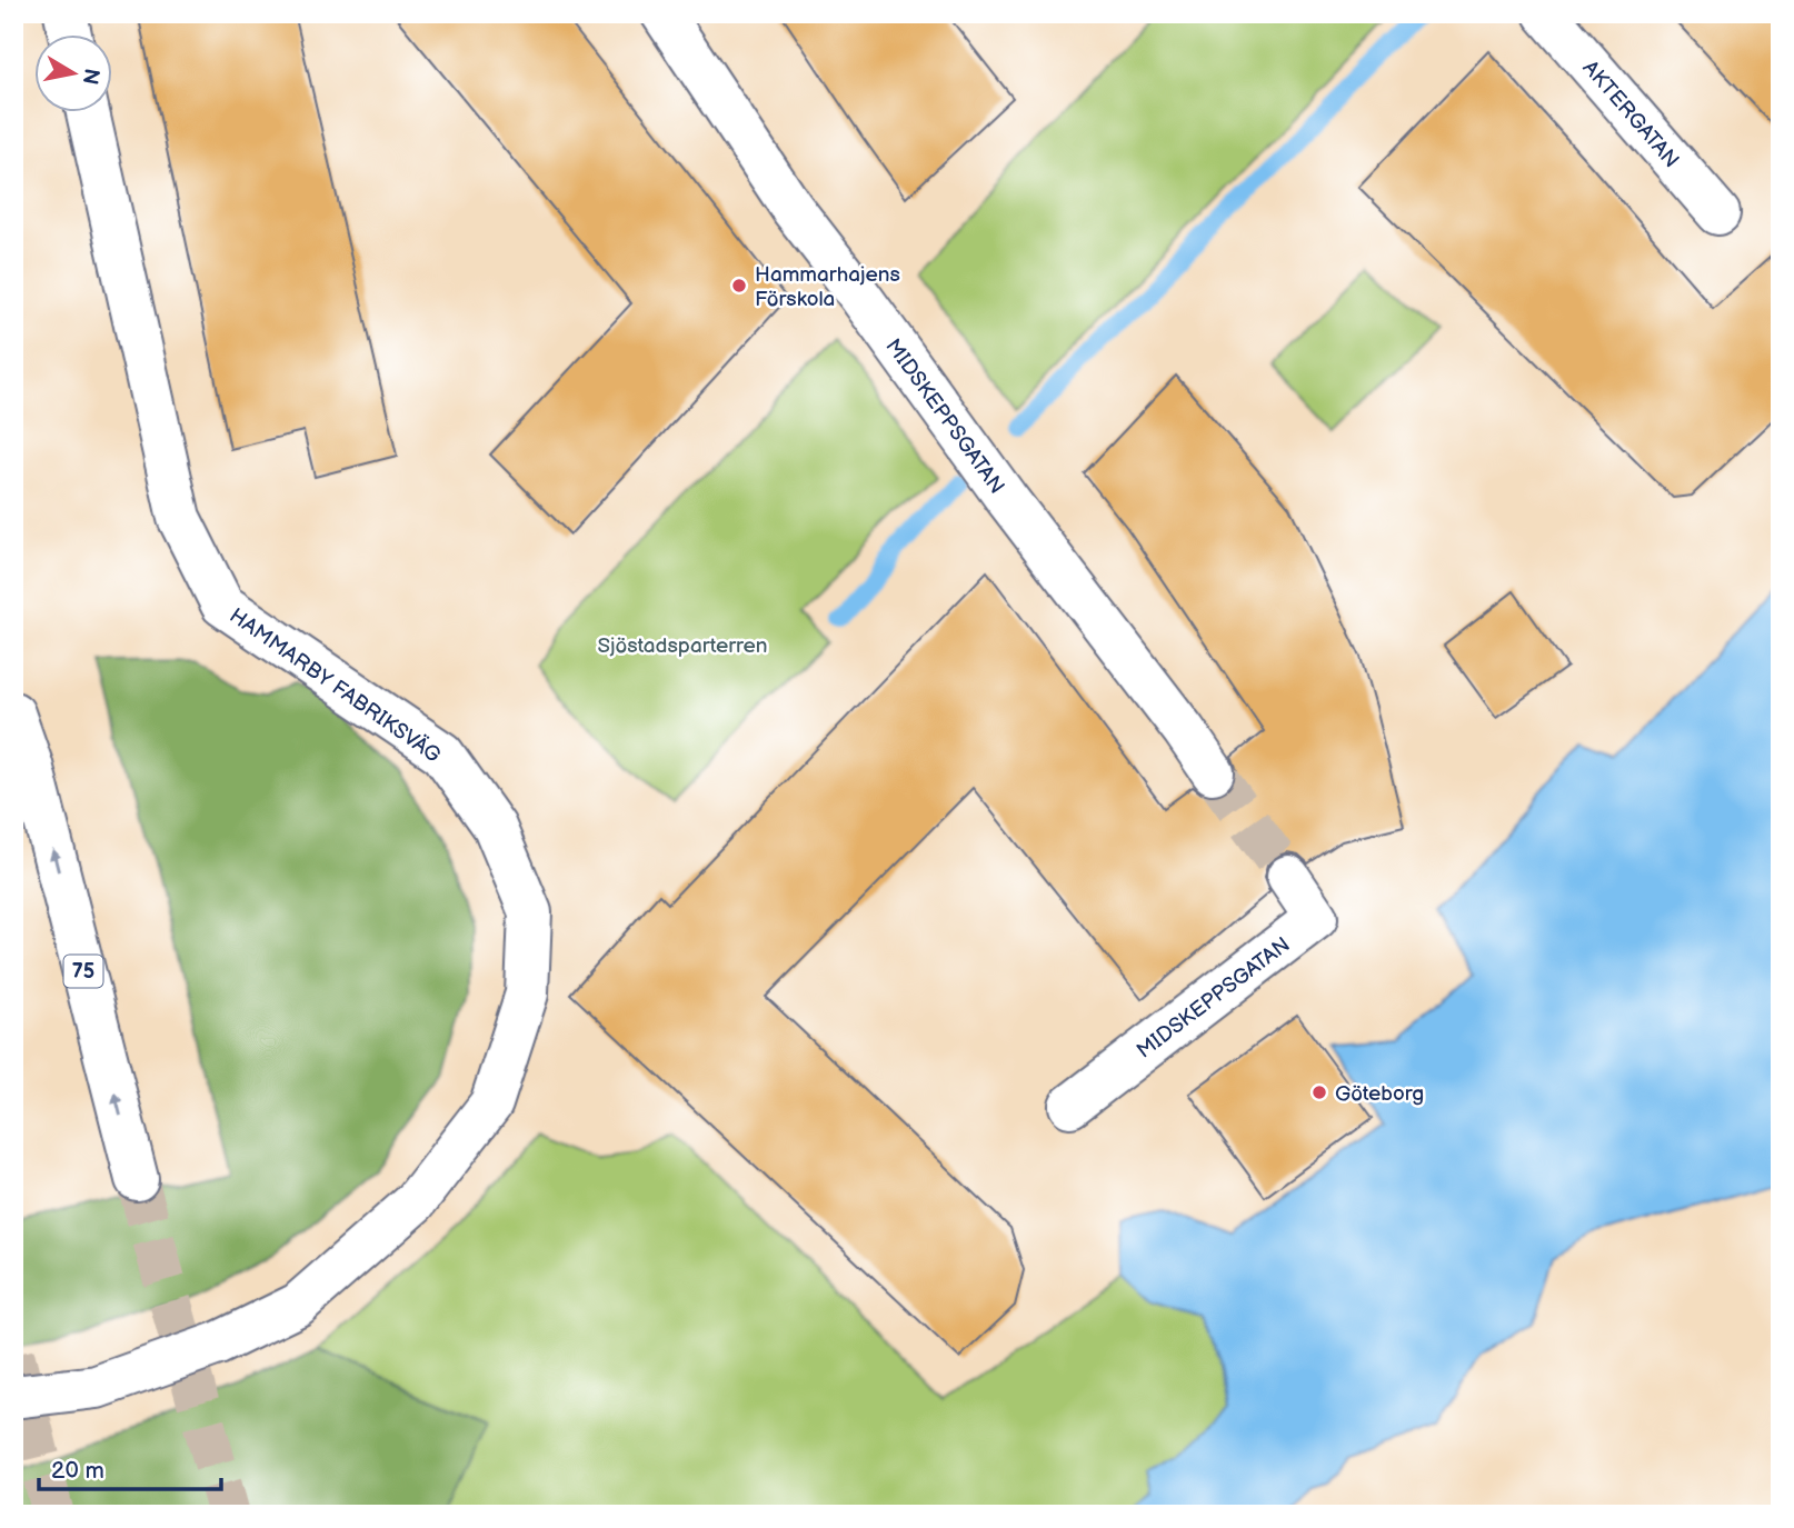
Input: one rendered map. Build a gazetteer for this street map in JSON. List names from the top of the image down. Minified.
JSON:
{"streets":{"main road":["AKTERGATAN","MIDSKEPPSGATAN","HAMMARBY FABRIKSVÄG","75"]},"parks":["Sjöstadsparterren"],"places":["Hammarhajens Förskola","Göteborg"],"scale_bar":"20 m","north":"right"}
